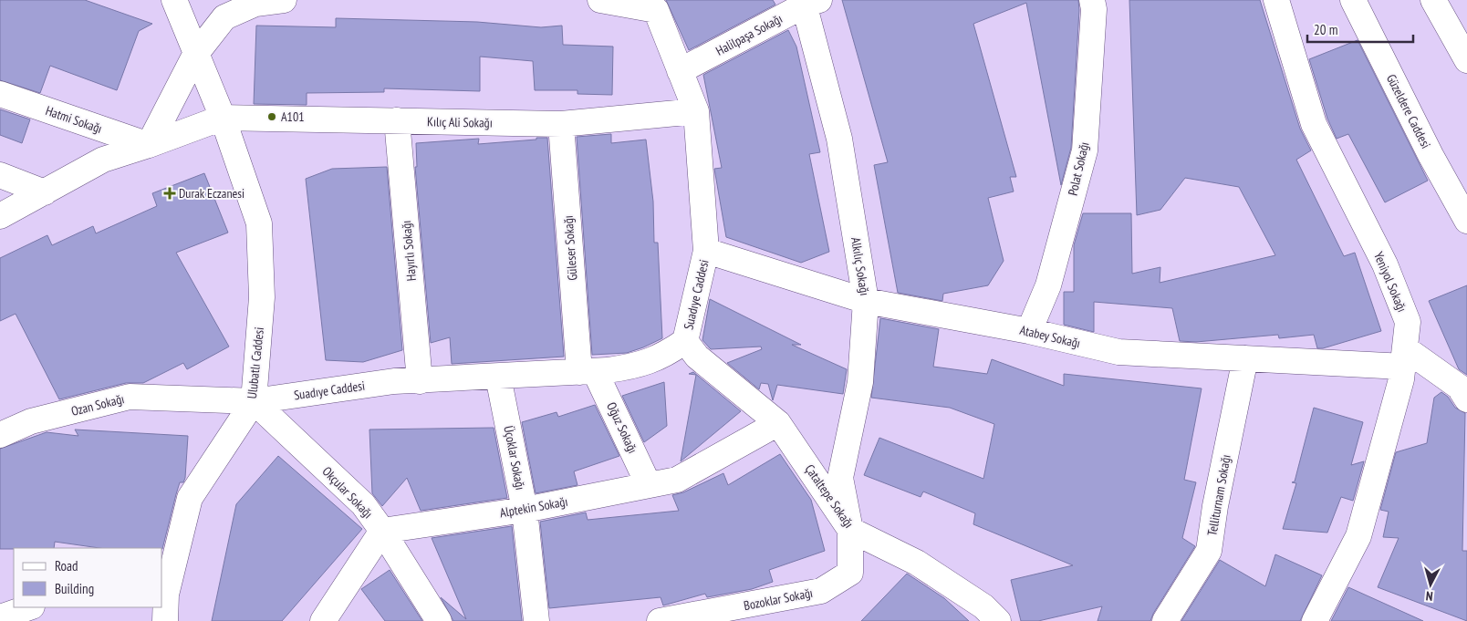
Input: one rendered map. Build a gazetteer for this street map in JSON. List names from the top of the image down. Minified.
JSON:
{"streets":{"street":["Halilpaşa Sokağı","Güzeldere Caddesi","Hatmi Sokağı","Kılıç Ali Sokağı","Polat Sokağı","Güleser Sokağı","Hayırlı Sokağı","Alkılıç Sokağı","Yeniyol Sokağı","Suadıye Caddesi","Atabey Sokağı","Ulubatlı Caddesi","Ozan Sokağı","Oğuz Sokağı","Üçoklar Sokağı","Okçular Sokağı","Telliturnam Sokağı","Çataltepe Sokağı","Alptekin Sokağı","Bozoklar Sokağı"]},"crossings":[["Halilpaşa Sokağı","Alkılıç Sokağı"],["Halilpaşa Sokağı","Suadıye Caddesi"],["Kılıç Ali Sokağı","Güleser Sokağı"],["Kılıç Ali Sokağı","Hayırlı Sokağı"],["Kılıç Ali Sokağı","Suadıye Caddesi"],["Kılıç Ali Sokağı","Ulubatlı Caddesi"],["Polat Sokağı","Atabey Sokağı"],["Güleser Sokağı","Suadıye Caddesi"],["Güleser Sokağı","Oğuz Sokağı"],["Hayırlı Sokağı","Suadıye Caddesi"],["Alkılıç Sokağı","Atabey Sokağı"],["Alkılıç Sokağı","Çataltepe Sokağı"],["Alkılıç Sokağı","Bozoklar Sokağı"],["Yeniyol Sokağı","Atabey Sokağı"],["Suadıye Caddesi","Atabey Sokağı"],["Suadıye Caddesi","Ulubatlı Caddesi"],["Suadıye Caddesi","Ozan Sokağı"],["Suadıye Caddesi","Oğuz Sokağı"],["Suadıye Caddesi","Üçoklar Sokağı"],["Suadıye Caddesi","Okçular Sokağı"],["Suadıye Caddesi","Çataltepe Sokağı"],["Atabey Sokağı","Telliturnam Sokağı"],["Ulubatlı Caddesi","Ozan Sokağı"],["Ulubatlı Caddesi","Okçular Sokağı"],["Ozan Sokağı","Okçular Sokağı"],["Oğuz Sokağı","Alptekin Sokağı"],["Üçoklar Sokağı","Alptekin Sokağı"],["Okçular Sokağı","Alptekin Sokağı"],["Çataltepe Sokağı","Alptekin Sokağı"],["Çataltepe Sokağı","Bozoklar Sokağı"]],"places":{"other":["A101"],"health":["Durak Eczanesi"]},"legend":["Road","Building"],"scale_bar":"20 m","north":"bottom"}
